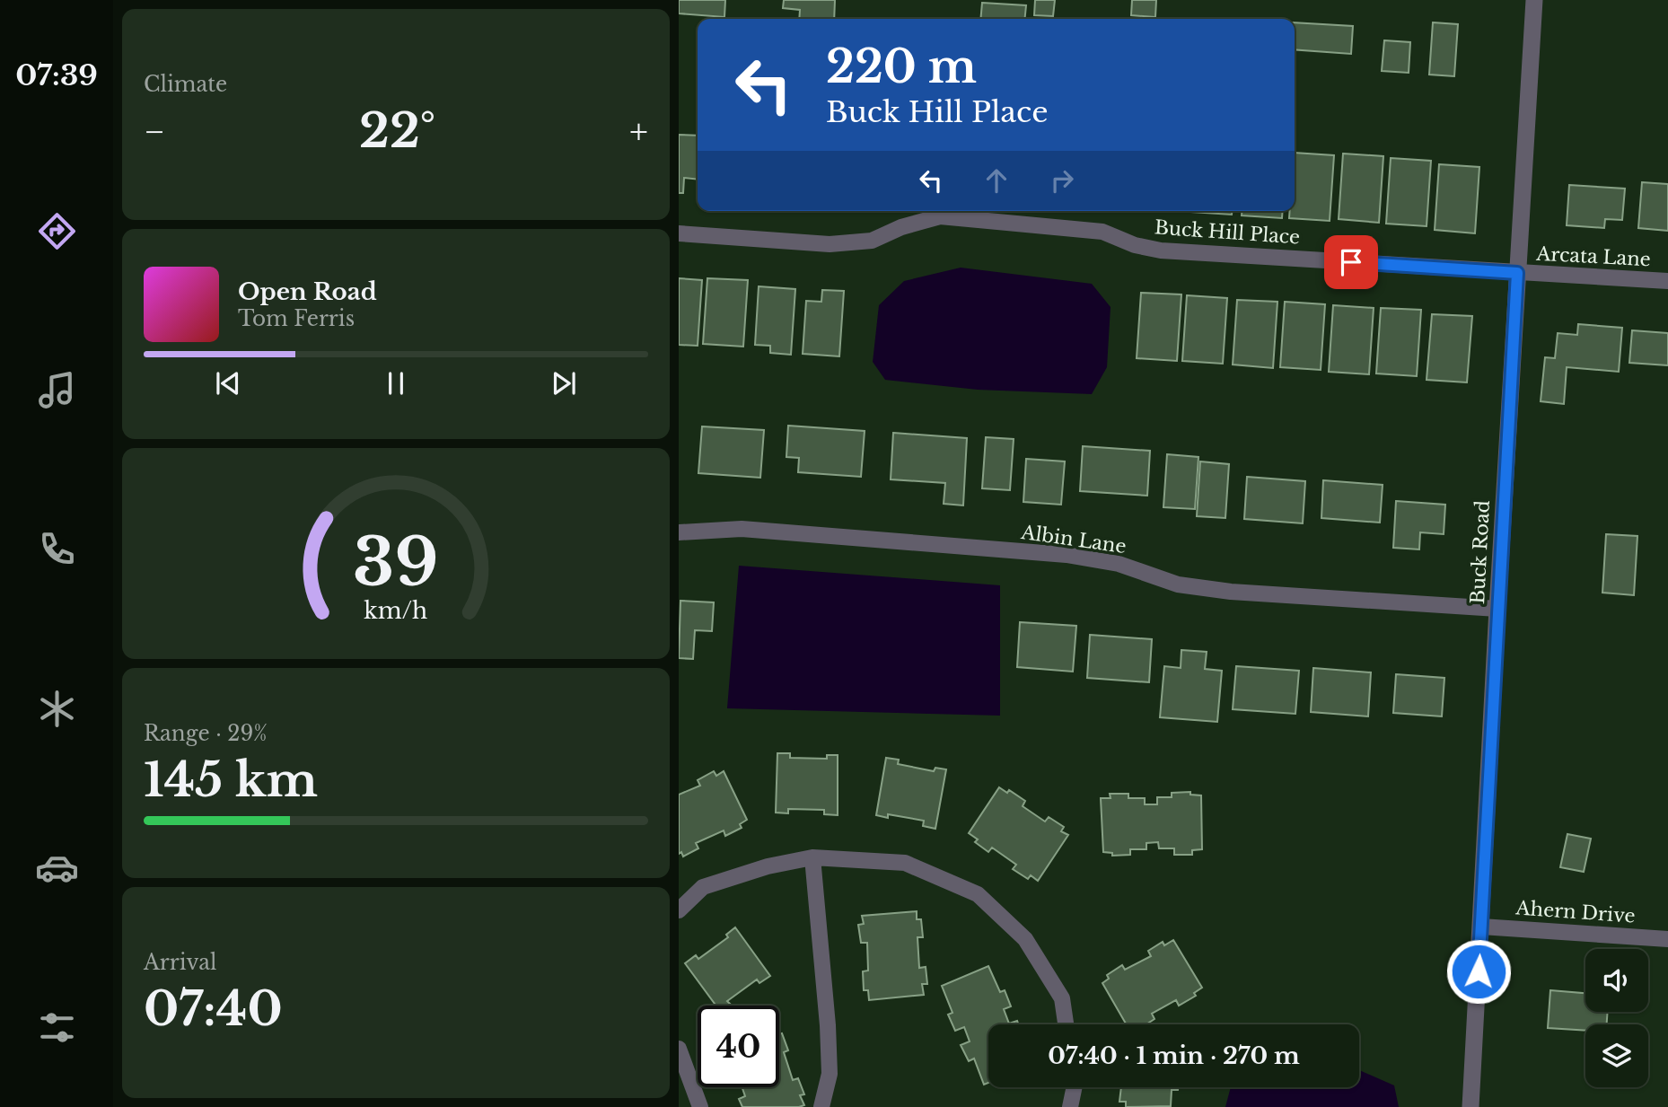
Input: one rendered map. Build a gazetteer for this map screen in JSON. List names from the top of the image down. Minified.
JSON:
{"streets":{"street":["Buck Hill Place","Arcata Lane","Albin Lane","Buck Road","Ahern Drive"]},"crossings":[["Buck Hill Place","Arcata Lane"],["Buck Hill Place","Buck Road"],["Arcata Lane","Buck Road"],["Albin Lane","Buck Road"],["Buck Road","Ahern Drive"]],"page":{"tabs":"07:39","tile":["Climate",["Range · 29%","145 km"],["Arrival","07:40"]],"turn":["220 m","Buck Hill Place"],"heat":["−","22°","+"],"song":["Open Road","Tom Ferris"],"limit":"40","trip":"07:40 · 1 min · 270 m","gauge":["39","km/h"]}}
